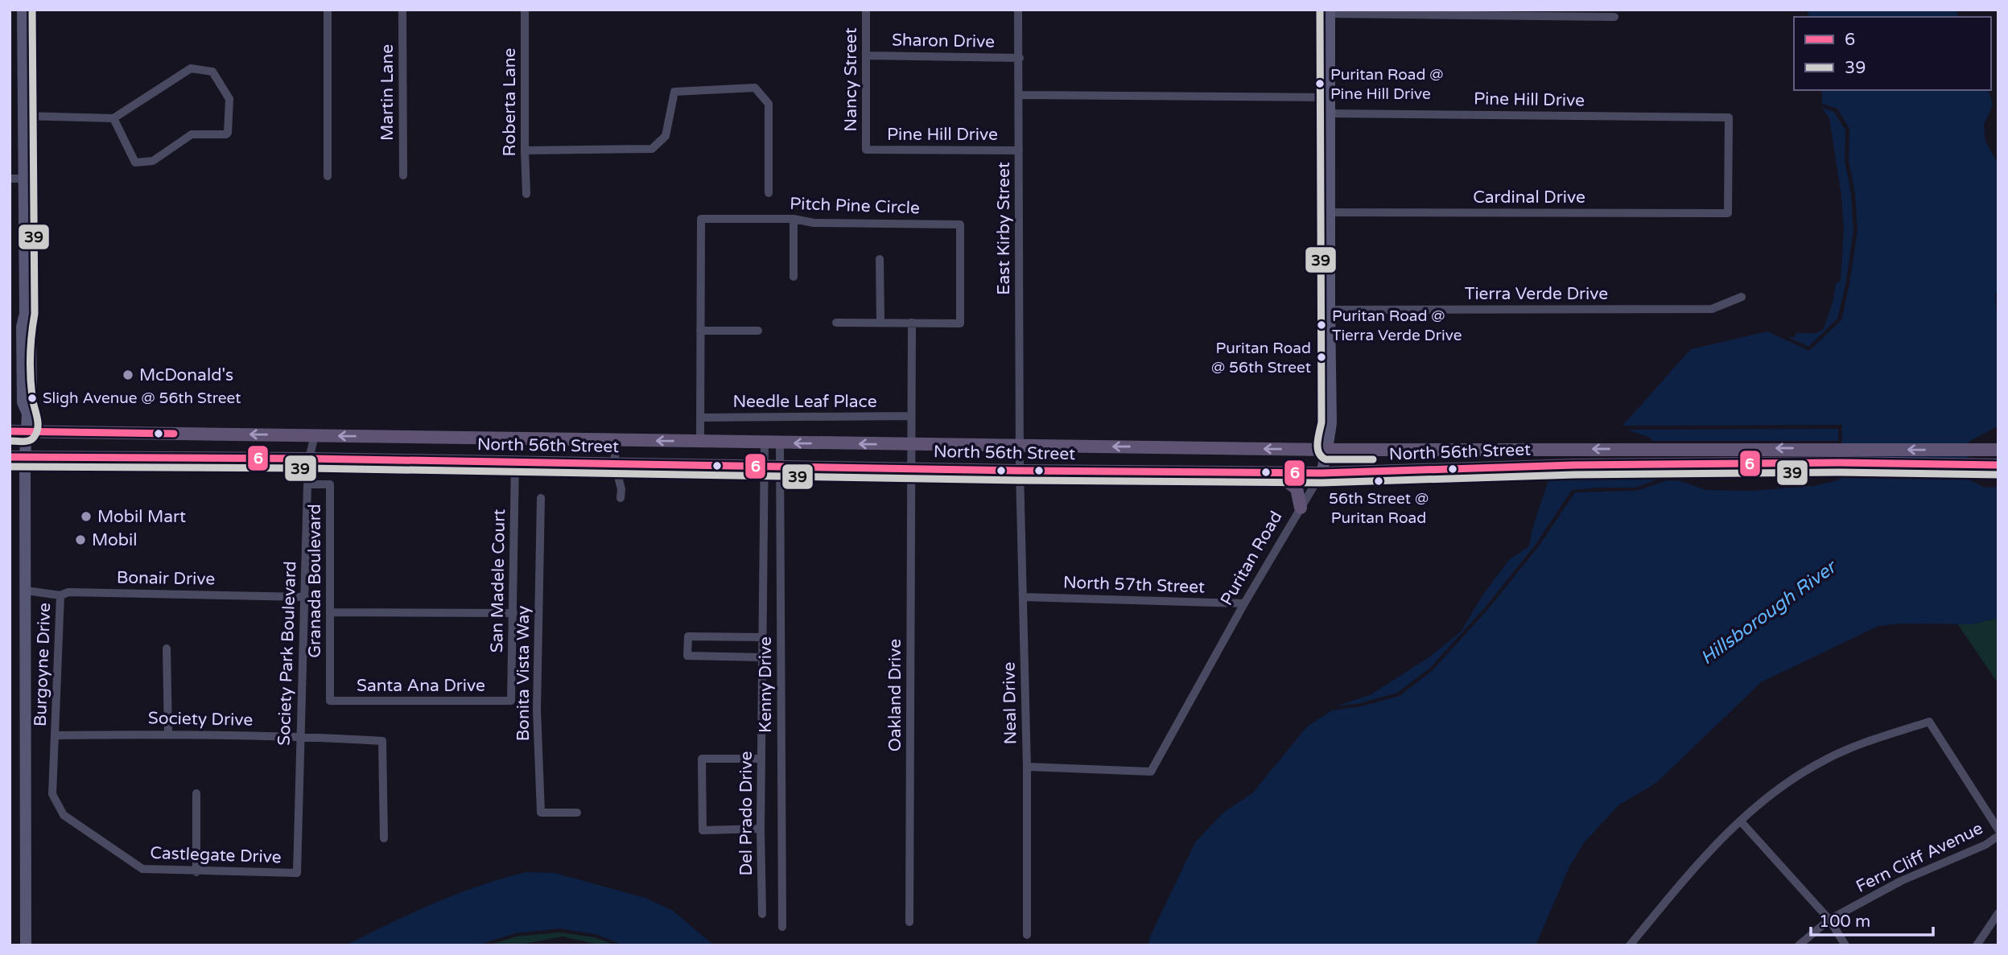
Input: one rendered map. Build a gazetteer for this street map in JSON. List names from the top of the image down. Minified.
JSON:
{"streets":{"main road":["North 56th Street"],"street":["Sharon Drive","Nancy Street","Martin Lane","Pine Hill Drive","Roberta Lane","Cardinal Drive","Pitch Pine Circle","East Kirby Street","Tierra Verde Drive","Needle Leaf Place","Puritan Road","Bonair Drive","Granada Boulevard","San Madele Court","North 57th Street","Society Park Boulevard","Burgoyne Drive","Bonita Vista Way","Kenny Drive","Santa Ana Drive","Oakland Drive","Neal Drive","Society Drive","Del Prado Drive","Castlegate Drive","Fern Cliff Avenue"]},"crossings":[["Sharon Drive","Nancy Street"],["Sharon Drive","East Kirby Street"],["Nancy Street","Pine Hill Drive"],["Pine Hill Drive","Cardinal Drive"],["Pine Hill Drive","East Kirby Street"],["Pine Hill Drive","Puritan Road"],["Cardinal Drive","Puritan Road"],["Pitch Pine Circle","Needle Leaf Place"],["Pitch Pine Circle","North 56th Street"],["East Kirby Street","North 56th Street"],["East Kirby Street","Neal Drive"],["Tierra Verde Drive","Puritan Road"],["North 56th Street","Puritan Road"],["North 56th Street","San Madele Court"],["North 56th Street","Society Park Boulevard"],["North 56th Street","Kenny Drive"],["North 56th Street","Oakland Drive"],["North 56th Street","Neal Drive"],["North 56th Street","Del Prado Drive"],["Puritan Road","North 57th Street"],["Puritan Road","Neal Drive"],["Bonair Drive","Society Park Boulevard"],["Bonair Drive","Burgoyne Drive"],["Granada Boulevard","Society Park Boulevard"],["Granada Boulevard","Santa Ana Drive"],["San Madele Court","Santa Ana Drive"],["North 57th Street","Neal Drive"],["Society Park Boulevard","Society Drive"],["Society Park Boulevard","Castlegate Drive"],["Burgoyne Drive","Society Drive"],["Burgoyne Drive","Castlegate Drive"],["Society Drive","Castlegate Drive"]],"water":["Hillsborough River"],"places":["Puritan Road @ Pine Hill Drive","Puritan Road @ Tierra Verde Drive","Puritan Road @ 56th Street","McDonald's","Sligh Avenue @ 56th Street","56th Street @ Puritan Road","Mobil Mart","Mobil"],"lines":["transit line 39","transit line 6"],"legend":["6","39"],"scale_bar":"100 m"}
